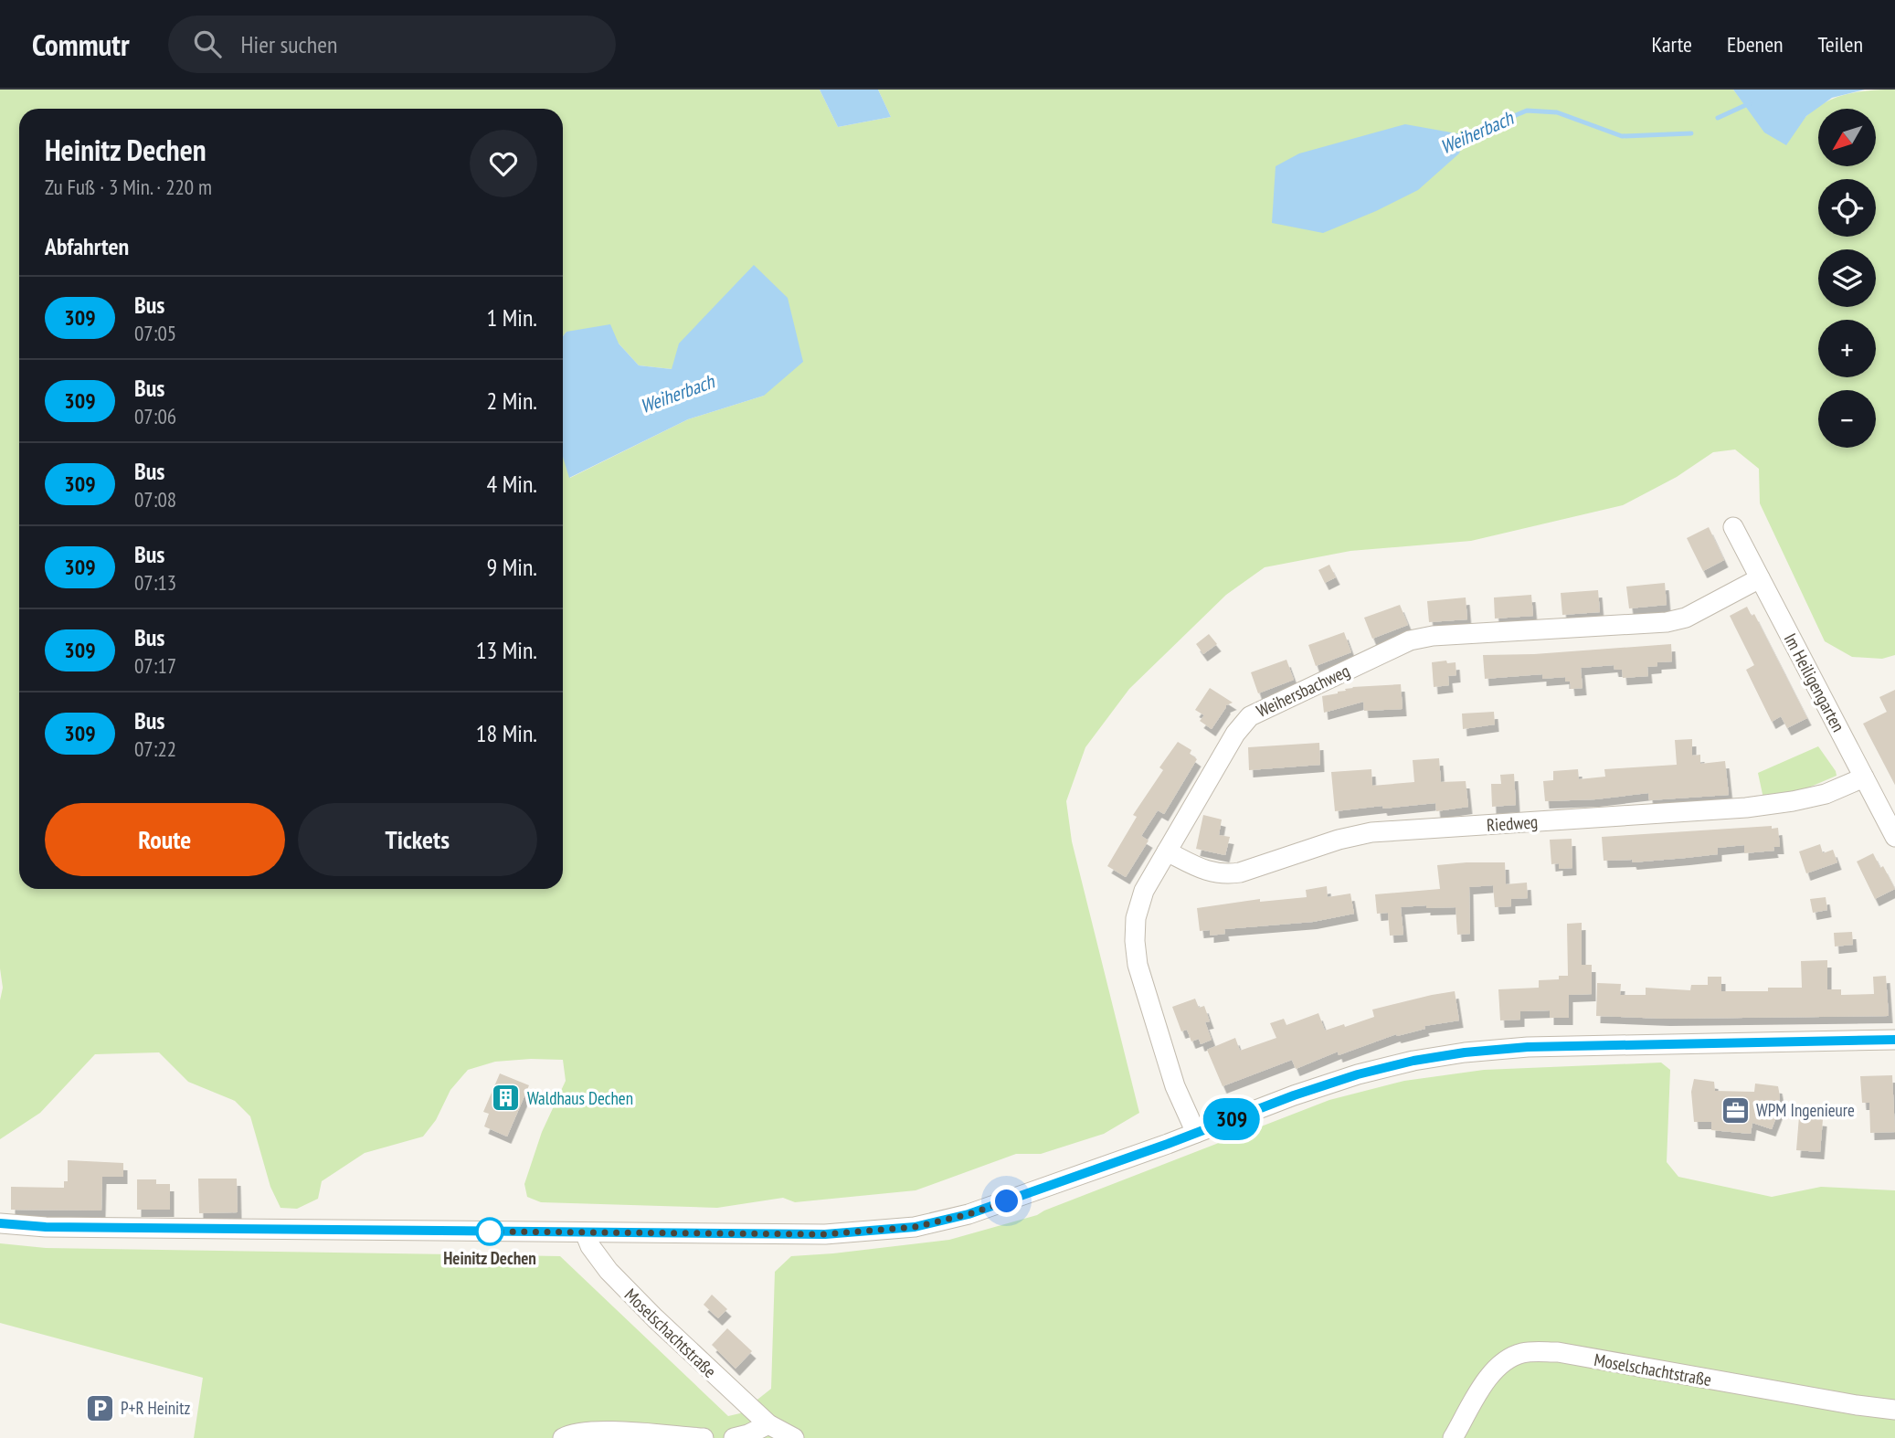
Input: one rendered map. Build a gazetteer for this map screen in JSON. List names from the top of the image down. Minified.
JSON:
{"streets":{"street":["Im Heiligengarten","Weihersbachweg","Riedweg","Moselschachtstraße"]},"crossings":[["Im Heiligengarten","Weihersbachweg"],["Im Heiligengarten","Riedweg"],["Weihersbachweg","Riedweg"]],"water":["Weiherbach"],"places":{"building":["Waldhaus Dechen"],"office":["WPM Ingenieure"],"other":["Heinitz Dechen"],"parking":["P+R Heinitz"]},"lines":["bus line 309"],"north":"bottom left","page":{"header":"Commutr","search":"Hier suchen","nav":["Karte","Ebenen","Teilen"],"on_map":"309","map_buttons":["+","−"],"heading":[["Heinitz Dechen","Zu Fuß · 3 Min. · 220 m"],"Abfahrten"],"list":[{"mark":"309","name":"Bus","note":"07:05","value":"1 Min."},{"mark":"309","name":"Bus","note":"07:06","value":"2 Min."},{"mark":"309","name":"Bus","note":"07:08","value":"4 Min."},{"mark":"309","name":"Bus","note":"07:13","value":"9 Min."},{"mark":"309","name":"Bus","note":"07:17","value":"13 Min."},{"mark":"309","name":"Bus","note":"07:22","value":"18 Min."}],"buttons":["Route","Tickets"]}}
